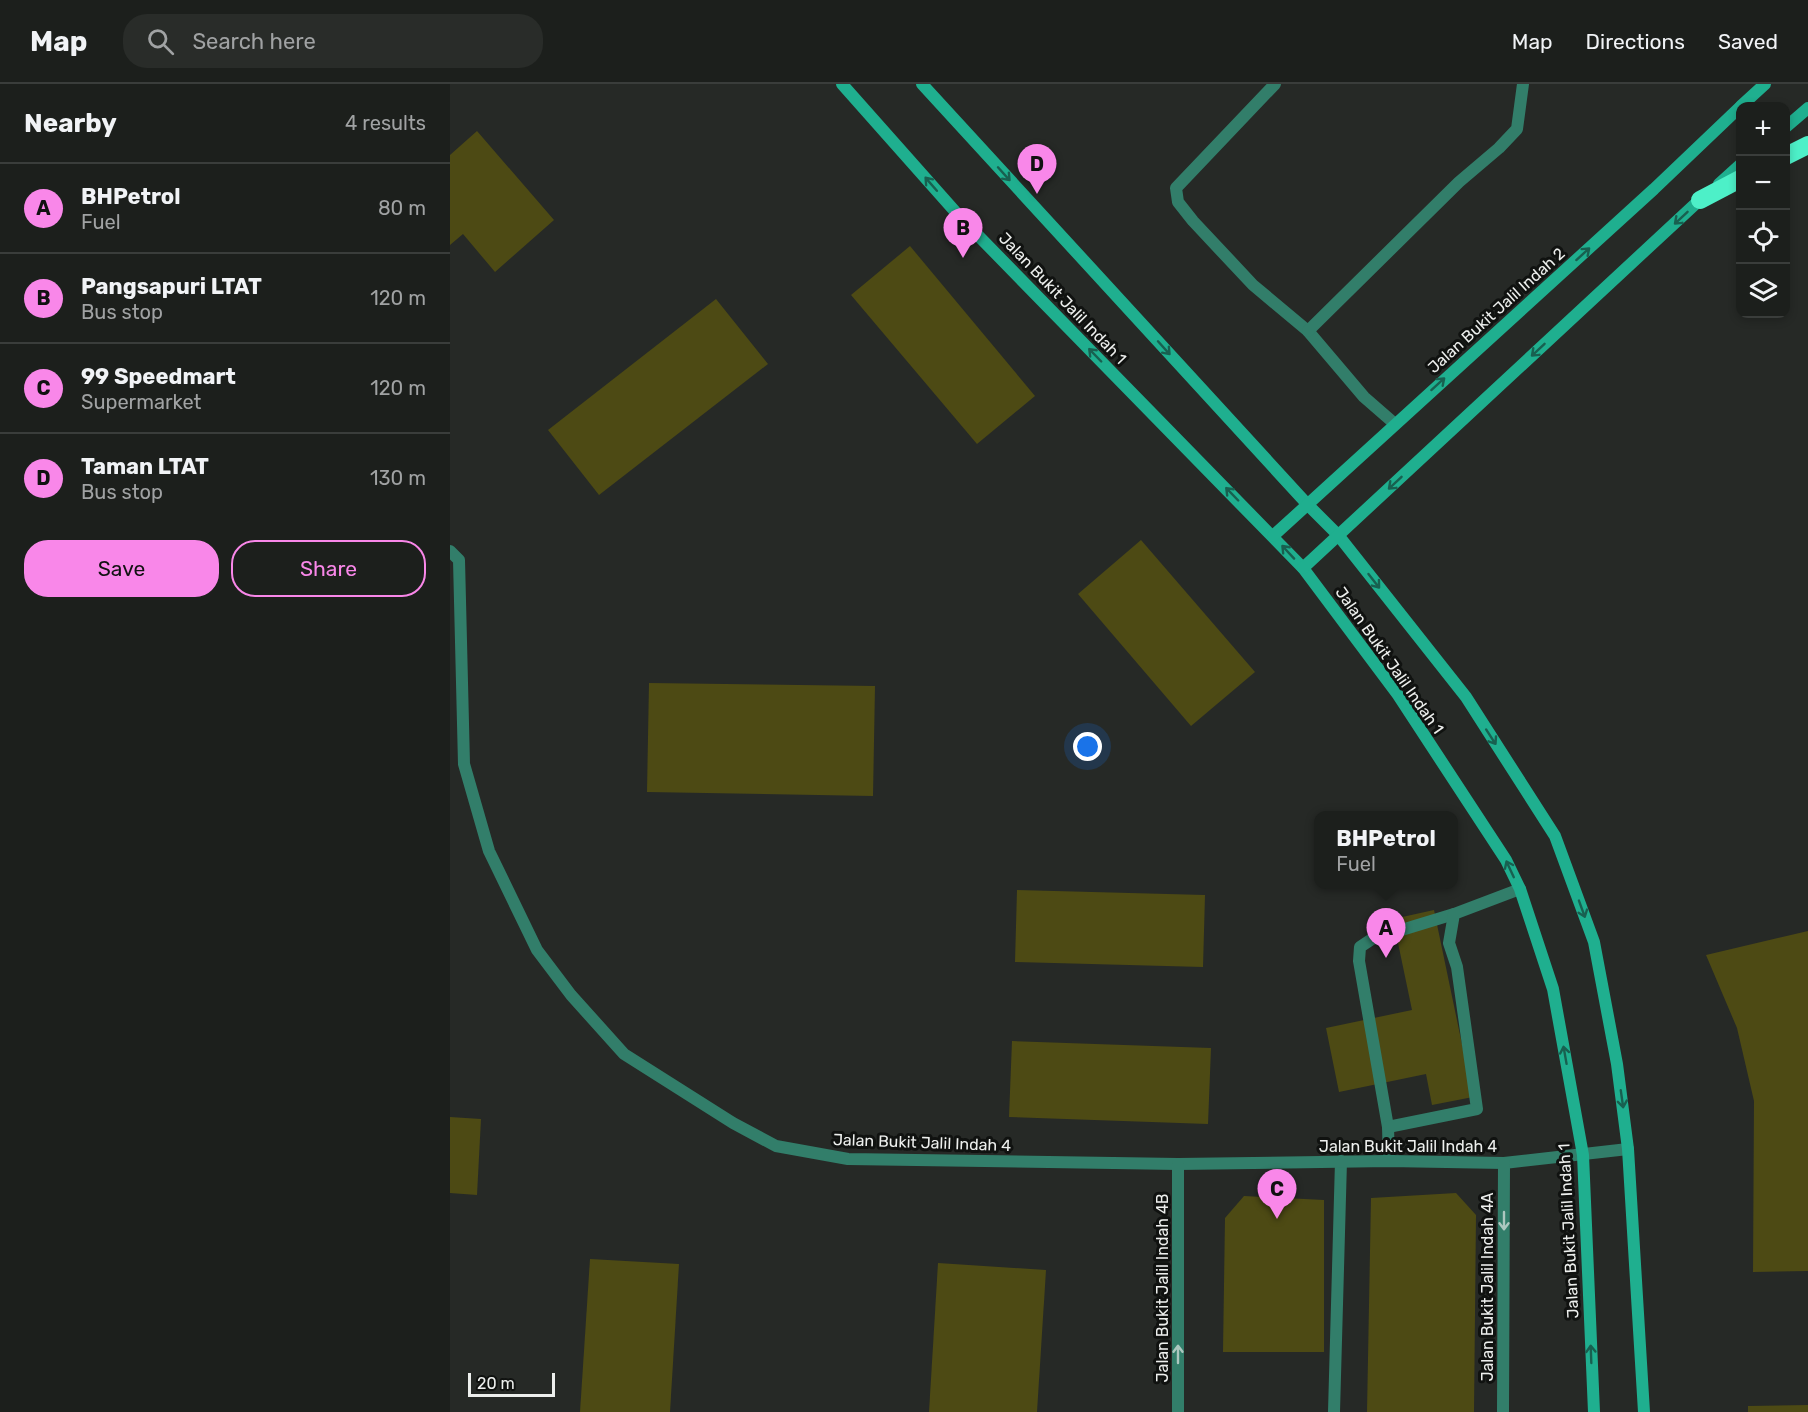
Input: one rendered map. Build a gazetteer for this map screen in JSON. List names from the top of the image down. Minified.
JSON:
{"streets":{"street":["Jalan Bukit Jalil Indah 1","Jalan Bukit Jalil Indah 2","Jalan Bukit Jalil Indah 4","Jalan Bukit Jalil Indah 4A","Jalan Bukit Jalil Indah 4B"]},"crossings":[["Jalan Bukit Jalil Indah 1","Jalan Bukit Jalil Indah 2"],["Jalan Bukit Jalil Indah 1","Jalan Bukit Jalil Indah 4"],["Jalan Bukit Jalil Indah 4","Jalan Bukit Jalil Indah 4A"],["Jalan Bukit Jalil Indah 4","Jalan Bukit Jalil Indah 4B"]],"one_way":["Jalan Bukit Jalil Indah 4A","Jalan Bukit Jalil Indah 4B"],"scale_bar":"20 m","page":{"header":"Map","search":"Search here","nav":["Map","Directions","Saved"],"heading":["Nearby","4 results"],"map_buttons":["+","−"],"pins":["D","B","A","C"],"list":[{"mark":"A","name":"BHPetrol","note":"Fuel","value":"80 m"},{"mark":"B","name":"Pangsapuri LTAT","note":"Bus stop","value":"120 m"},{"mark":"C","name":"99 Speedmart","note":"Supermarket","value":"120 m"},{"mark":"D","name":"Taman LTAT","note":"Bus stop","value":"130 m"}],"buttons":["Save","Share"],"popup":["BHPetrol","Fuel"],"scale":"20 m"}}
